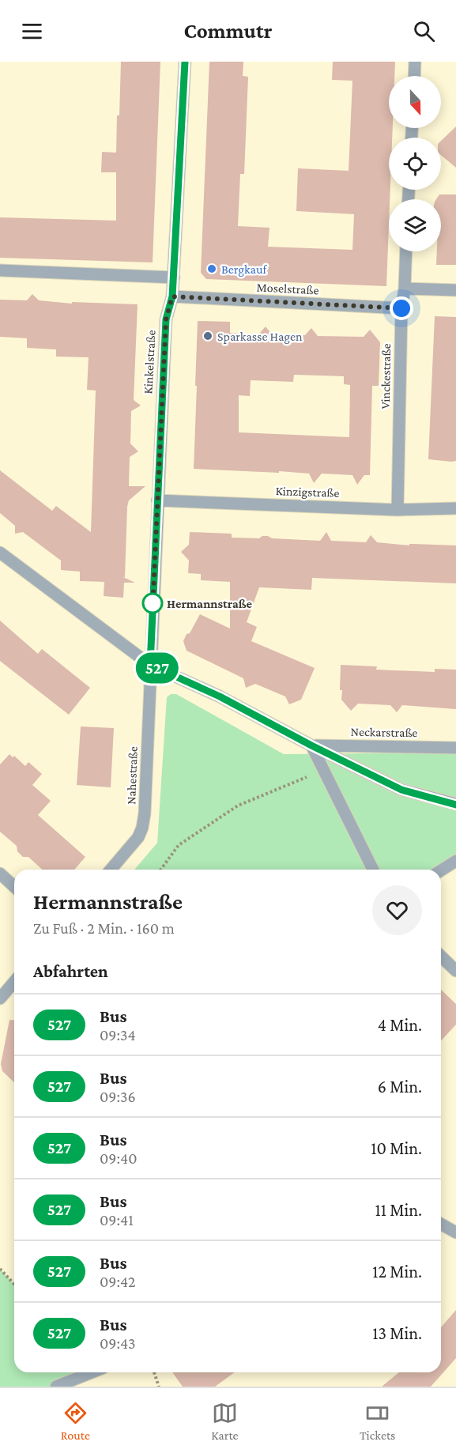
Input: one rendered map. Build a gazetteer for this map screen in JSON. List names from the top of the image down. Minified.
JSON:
{"streets":{"street":["Moselstraße","Kinkelstraße","Vinckestraße","Kinzigstraße","Neckarstraße","Nahestraße"]},"crossings":[["Moselstraße","Kinkelstraße"],["Moselstraße","Vinckestraße"],["Kinkelstraße","Kinzigstraße"],["Kinkelstraße","Nahestraße"],["Vinckestraße","Kinzigstraße"]],"places":["Bergkauf","Sparkasse Hagen","Hermannstraße"],"lines":["bus line 527"],"north":"bottom","page":{"header":"Commutr","on_map":"527","heading":[["Hermannstraße","Zu Fuß · 2 Min. · 160 m"],"Abfahrten"],"list":[{"mark":"527","name":"Bus","note":"09:34","value":"4 Min."},{"mark":"527","name":"Bus","note":"09:36","value":"6 Min."},{"mark":"527","name":"Bus","note":"09:40","value":"10 Min."},{"mark":"527","name":"Bus","note":"09:41","value":"11 Min."},{"mark":"527","name":"Bus","note":"09:42","value":"12 Min."},{"mark":"527","name":"Bus","note":"09:43","value":"13 Min."}],"tabs":["Route","Karte","Tickets"]}}
